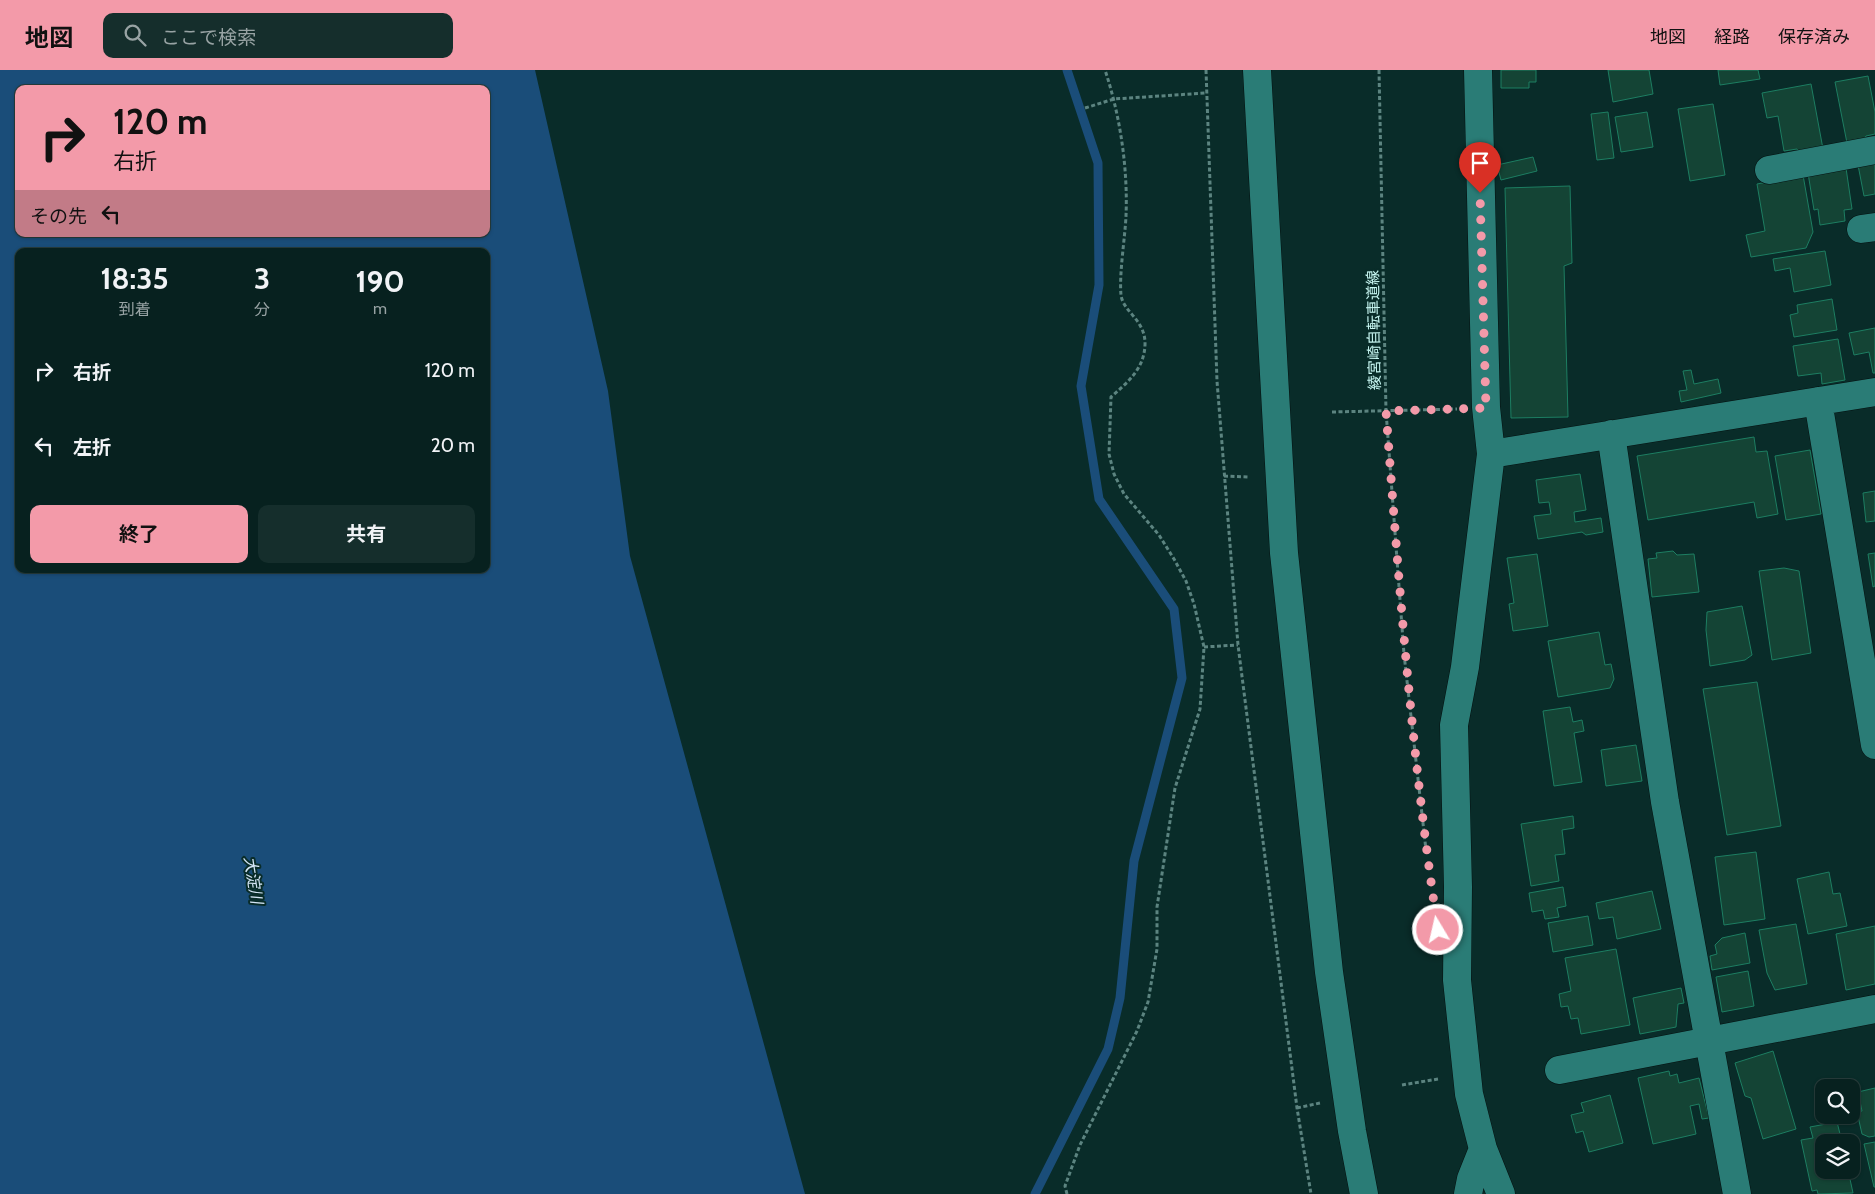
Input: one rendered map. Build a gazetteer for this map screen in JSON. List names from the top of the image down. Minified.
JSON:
{"streets":{"path":["綾宮崎自転車道線"]},"water":["大淀川"],"page":{"header":"地図","search":"ここで検索","nav":["地図","経路","保存済み"],"turn":["120 m","右折"],"then":"その先","eta":["18:35","到着","3","分","190","m"],"list":[{"name":"右折","value":"120 m"},{"name":"左折","value":"20 m"}],"buttons":["終了","共有"]}}
